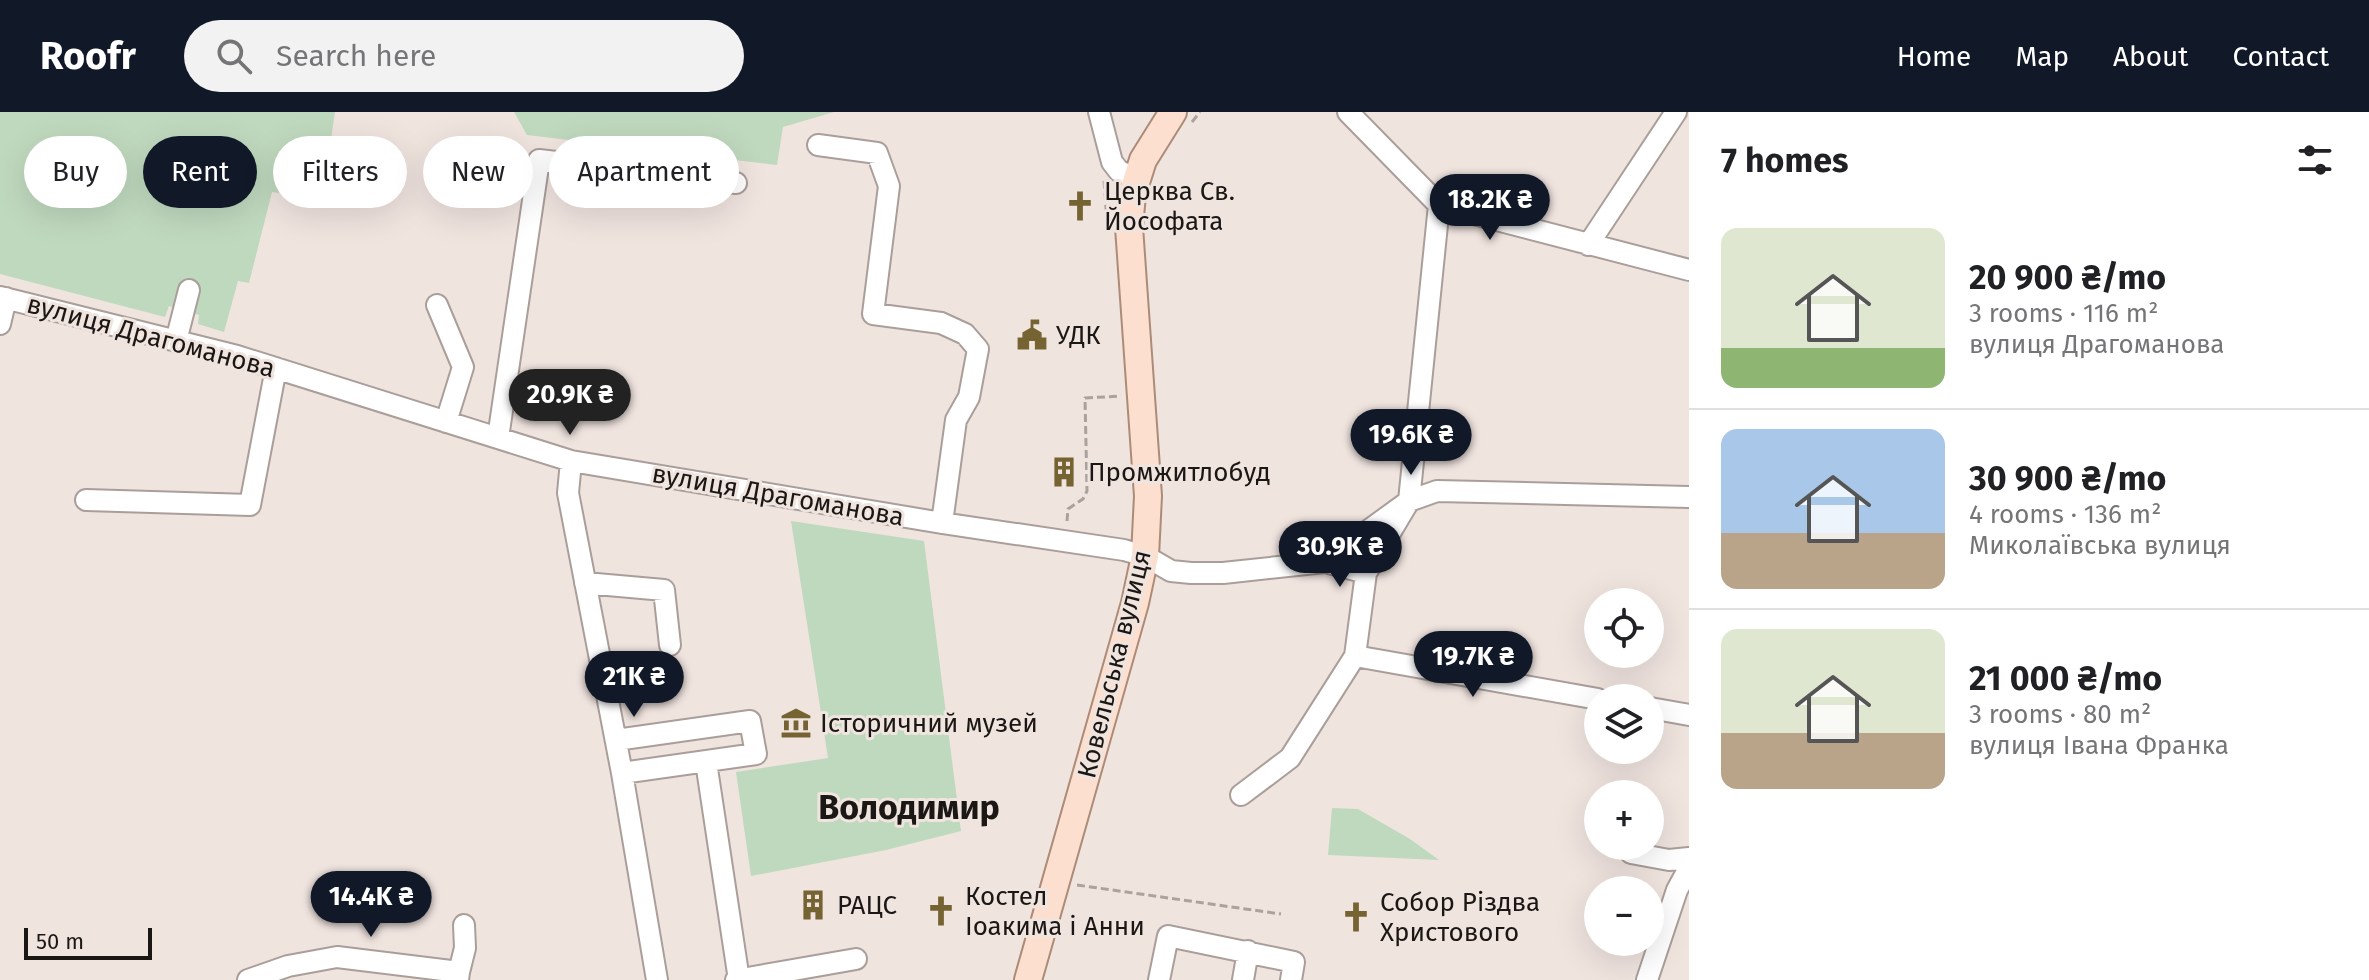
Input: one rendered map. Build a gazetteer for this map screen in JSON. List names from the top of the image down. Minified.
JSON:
{"streets":{"main road":["Ковельська вулиця"],"street":["вулиця Драгоманова"]},"crossings":[["вулиця Драгоманова","Ковельська вулиця"]],"districts":["Володимир"],"places":{"church":["Церква Св. Йософата","Костел Іоакима і Анни","Собор Різдва Христового"],"public building":["УДК"],"building":["Промжитлобуд","РАЦС"],"museum":["Історичний музей"]},"scale_bar":"50 m","page":{"header":"Roofr","search":"Search here","nav":["Home","Map","About","Contact"],"heading":"7 homes","chip":["Buy","Rent","Filters","New","Apartment"],"price":["18.2K ₴","20.9K ₴","19.6K ₴","30.9K ₴","19.7K ₴","21K ₴","14.4K ₴"],"list":[{"name":"20 900 ₴/mo","note":"3 rooms · 116 m² · вулиця Драгоманова"},{"name":"30 900 ₴/mo","note":"4 rooms · 136 m² · Миколаївська вулиця"},{"name":"21 000 ₴/mo","note":"3 rooms · 80 m² · вулиця Івана Франка"}],"map_buttons":["+","−"],"scale":"50 m"}}
